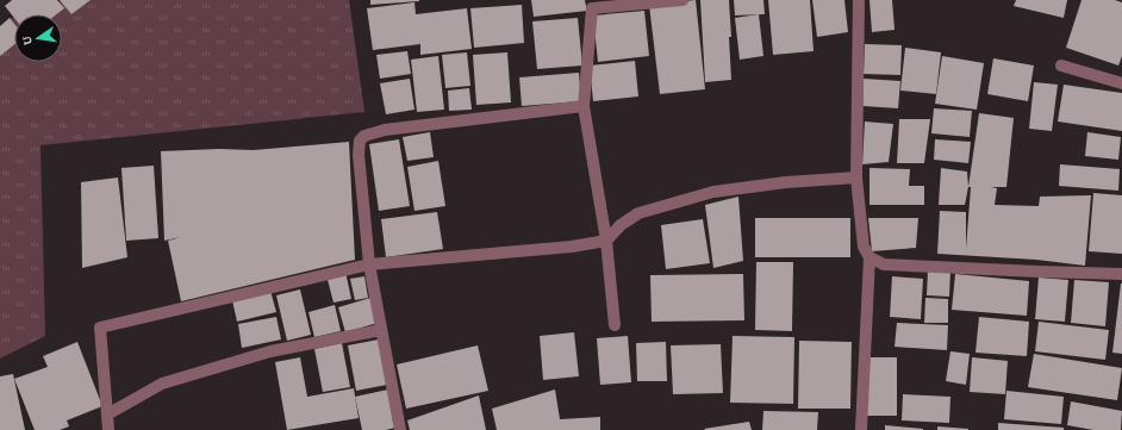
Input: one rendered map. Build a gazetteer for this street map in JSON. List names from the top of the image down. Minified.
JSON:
{"north":"left"}
